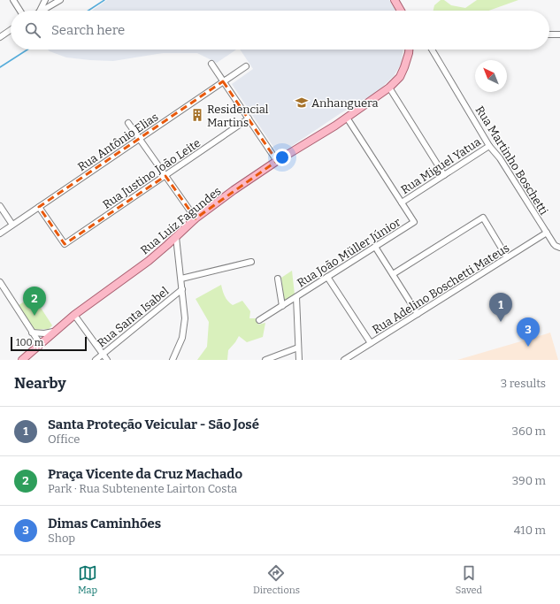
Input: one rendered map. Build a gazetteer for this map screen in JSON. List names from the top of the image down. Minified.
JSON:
{"streets":{"main road":["Rua Luiz Fagundes"],"street":["Rua Antônio Elias","Rua Martinho Boschetti","Rua Miguel Yatua","Rua Justino João Leite","Rua João Müller Júnior","Rua Adelino Boschetti Mateus","Rua Santa Isabel"]},"crossings":[["Rua Antônio Elias","Rua Justino João Leite"],["Rua Martinho Boschetti","Rua Miguel Yatua"],["Rua Martinho Boschetti","Rua Adelino Boschetti Mateus"],["Rua Miguel Yatua","Rua João Müller Júnior"],["Rua Luiz Fagundes","Rua João Müller Júnior"]],"places":{"school or university":["Anhanguera"],"building":["Residencial Martins"]},"scale_bar":"100 m","north":"top left","page":{"search":"Search here","pins":["2","1","3"],"scale":"100 m","heading":["Nearby","3 results"],"list":[{"mark":"1","name":"Santa Proteção Veicular - São José","note":"Office","value":"360 m"},{"mark":"2","name":"Praça Vicente da Cruz Machado","note":"Park · Rua Subtenente Lairton Costa","value":"390 m"},{"mark":"3","name":"Dimas Caminhões","note":"Shop","value":"410 m"}],"nav":["Map","Directions","Saved"]}}
